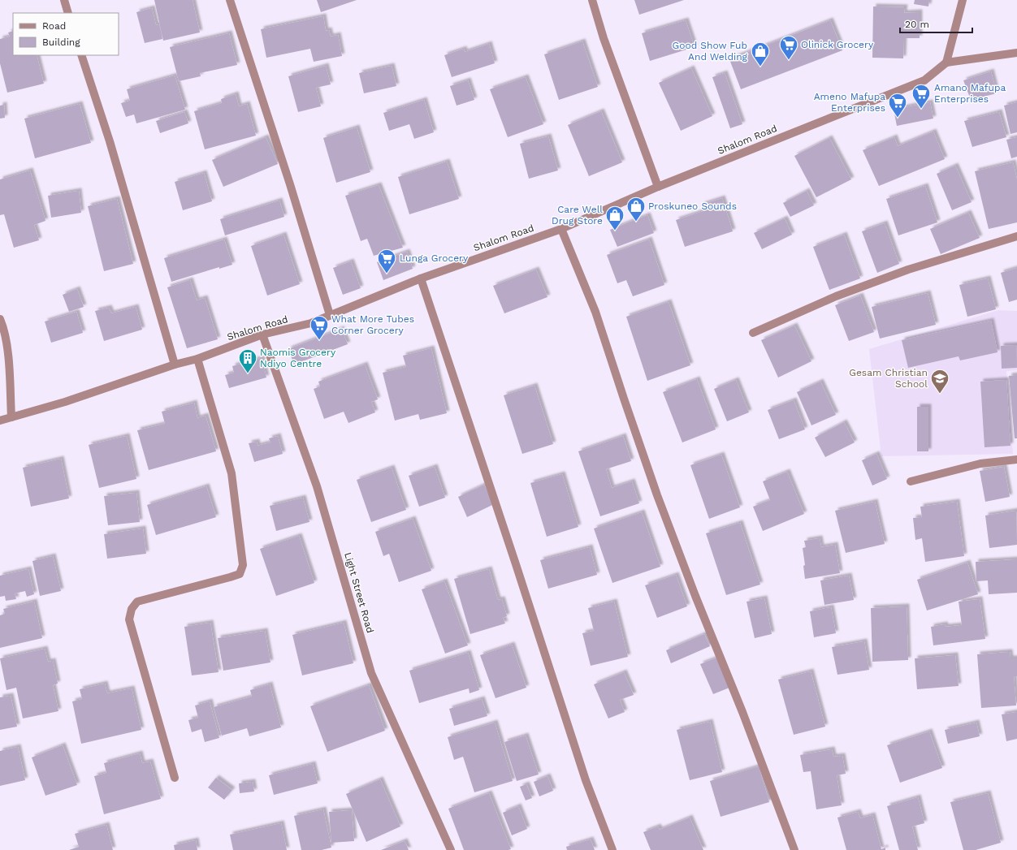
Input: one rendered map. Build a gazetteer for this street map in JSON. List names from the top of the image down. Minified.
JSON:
{"streets":{"street":["Shalom Road","Light Street Road"]},"crossings":[["Shalom Road","Light Street Road"]],"places":{"supermarket":["Olinick Grocery","Amano Mafupa Enterprises","Ameno Mafupa Enterprises","Lunga Grocery","What More Tubes Corner Grocery"],"shop":["Good Show Fub And Welding","Proskuneo Sounds","Care Well Drug Store"],"building":["Naomis Grocery Ndiyo Centre"],"school or university":["Gesam Christian School"]},"legend":["Road","Building"],"scale_bar":"20 m"}
